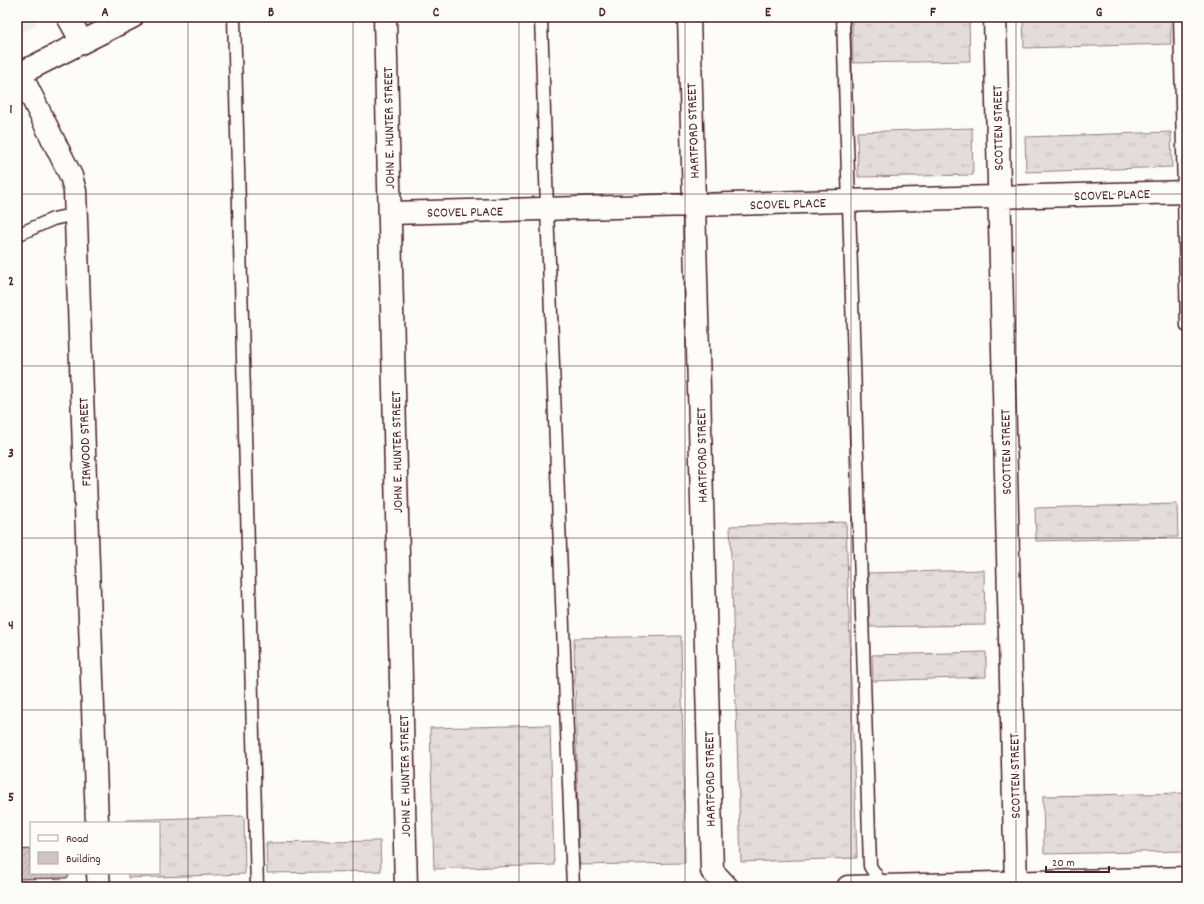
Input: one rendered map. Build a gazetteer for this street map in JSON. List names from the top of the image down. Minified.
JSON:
{"streets":{"street":["JOHN E. HUNTER STREET","SCOTTEN STREET","HARTFORD STREET","SCOVEL PLACE","FIRWOOD STREET"]},"crossings":[["JOHN E. HUNTER STREET","SCOVEL PLACE"],["SCOTTEN STREET","SCOVEL PLACE"],["HARTFORD STREET","SCOVEL PLACE"]],"legend":["Road","Building"],"scale_bar":"20 m","grid":{"columns":["A","B","C","D","E","F","G"],"rows":["1","2","3","4","5"]}}
